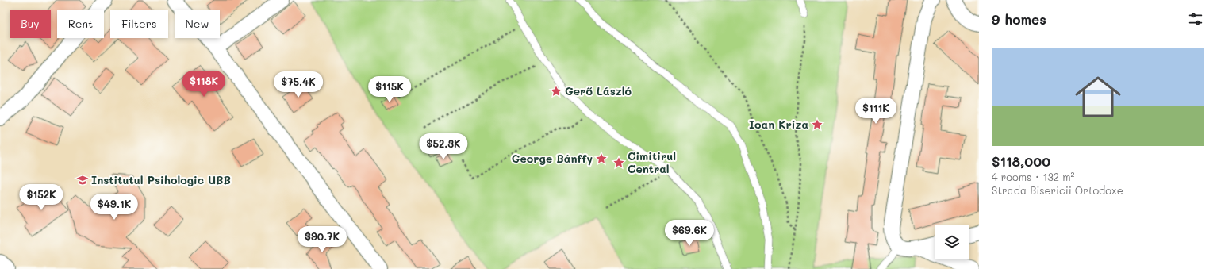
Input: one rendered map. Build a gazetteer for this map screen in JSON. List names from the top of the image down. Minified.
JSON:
{"places":{"place":["Gerő László","Ioan Kriza","George Bánffy","Cimitirul Central"],"school or university":["Institutul Psihologic UBB"]},"page":{"heading":"9 homes","chip":["Buy","Rent","Filters","New"],"list":[{"name":"$118,000","note":"4 rooms · 132 m² · Strada Bisericii Ortodoxe"}],"price":["$118K","$75.4K","$115K","$111K","$52.3K","$152K","$49.1K","$69.6K","$90.7K"]}}
